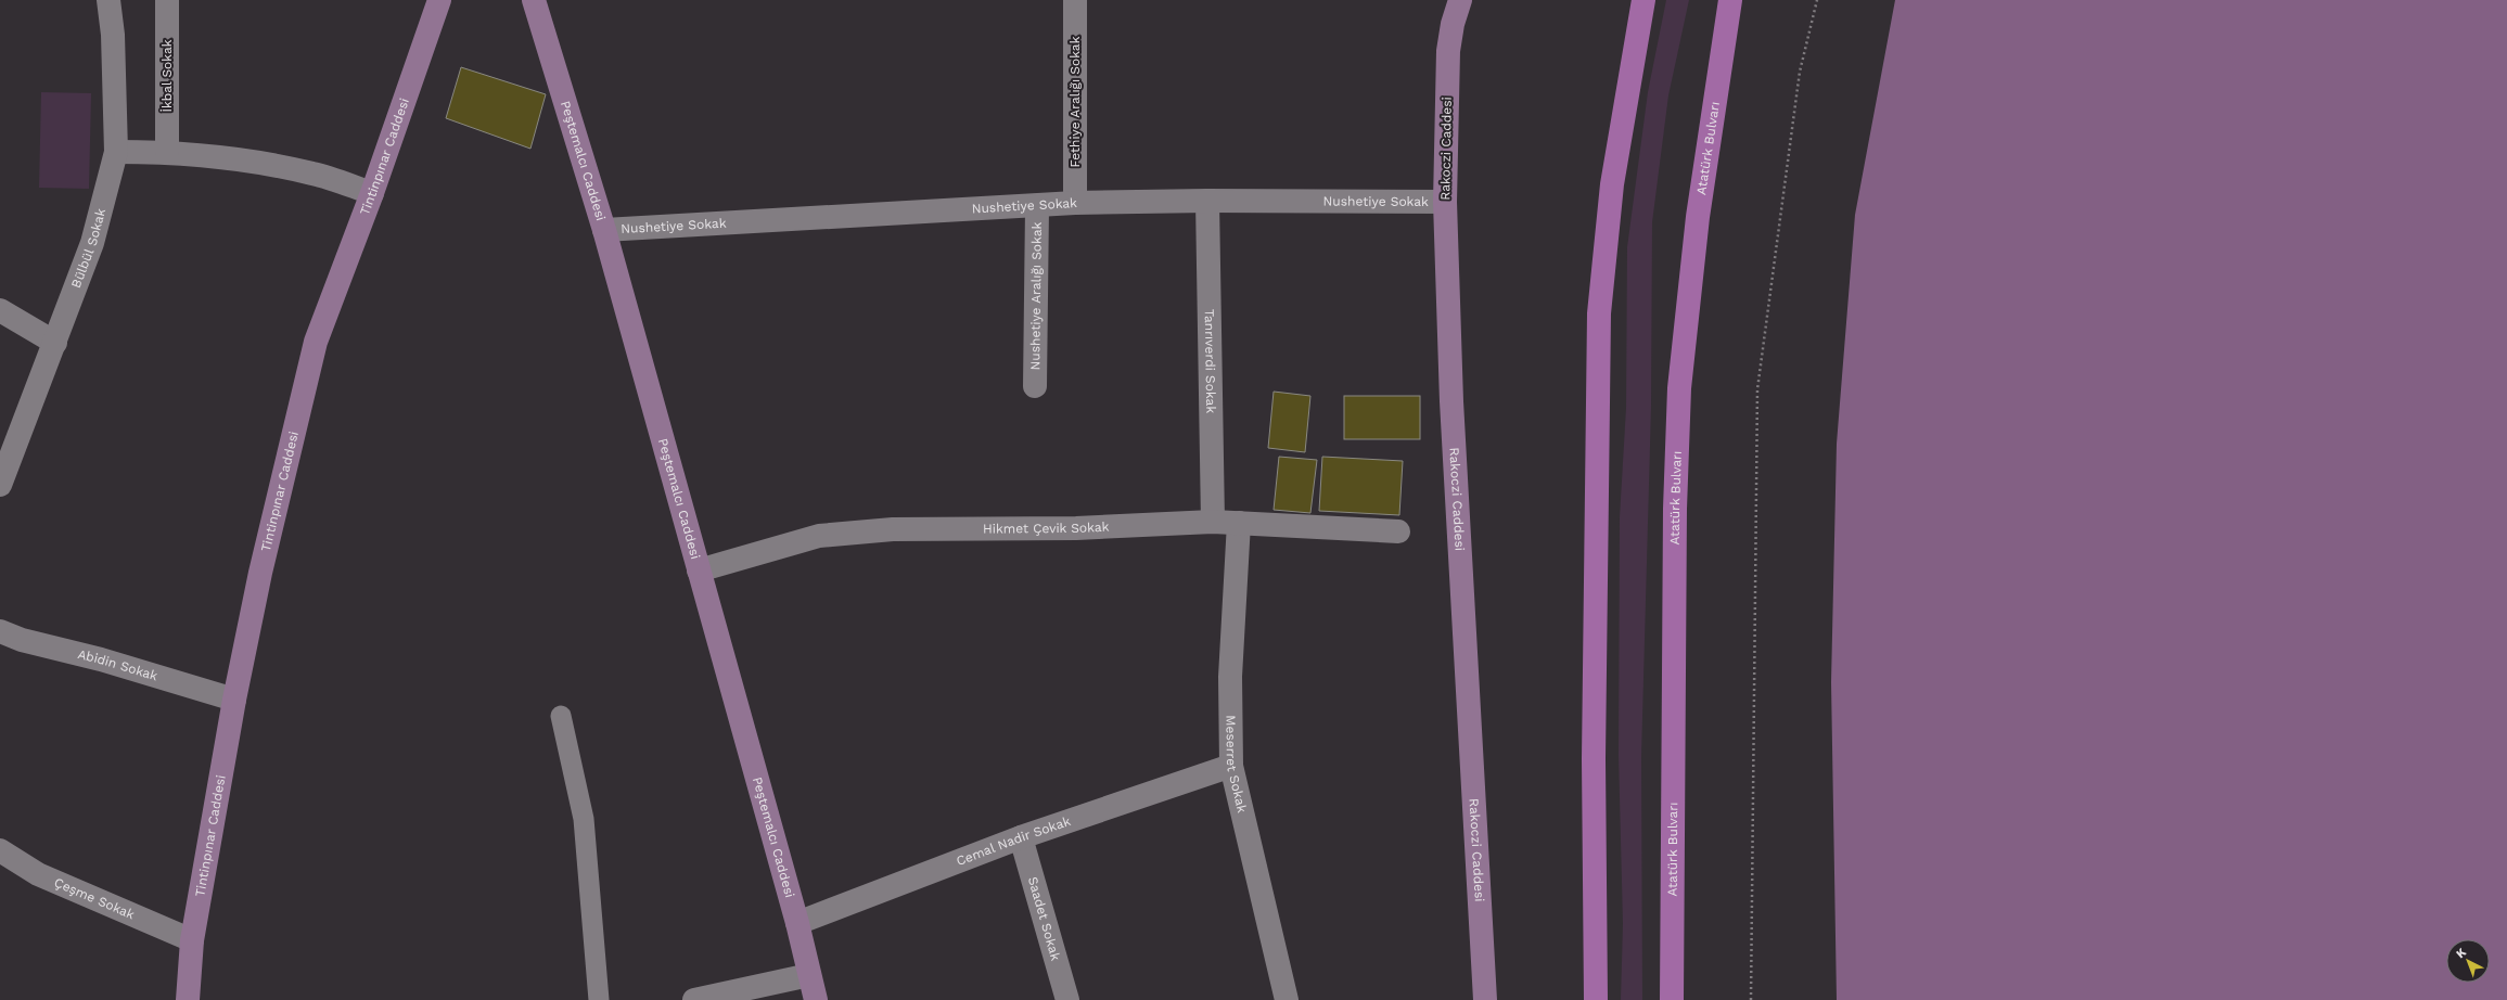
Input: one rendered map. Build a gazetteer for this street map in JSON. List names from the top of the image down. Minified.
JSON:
{"streets":{"main road":["Atatürk Bulvarı"],"street":["İkbal Sokak","Fethiye Aralığı Sokak","Rakoczi Caddesi","Tintinpınar Caddesi","Peştemalcı Caddesi","Nushetiye Sokak","Bülbül Sokak","Nushetiye Aralığı Sokak","Tanrıverdi Sokak","Hikmet Çevik Sokak","Abidin Sokak","Meserret Sokak","Cemal Nadir Sokak","Çeşme Sokak","Saadet Sokak"]},"crossings":[["Fethiye Aralığı Sokak","Nushetiye Sokak"],["Rakoczi Caddesi","Nushetiye Sokak"],["Tintinpınar Caddesi","Abidin Sokak"],["Tintinpınar Caddesi","Çeşme Sokak"],["Peştemalcı Caddesi","Nushetiye Sokak"],["Peştemalcı Caddesi","Hikmet Çevik Sokak"],["Peştemalcı Caddesi","Cemal Nadir Sokak"],["Nushetiye Sokak","Nushetiye Aralığı Sokak"],["Nushetiye Sokak","Tanrıverdi Sokak"],["Tanrıverdi Sokak","Hikmet Çevik Sokak"],["Hikmet Çevik Sokak","Meserret Sokak"],["Meserret Sokak","Cemal Nadir Sokak"],["Cemal Nadir Sokak","Saadet Sokak"]],"north":"top left"}
